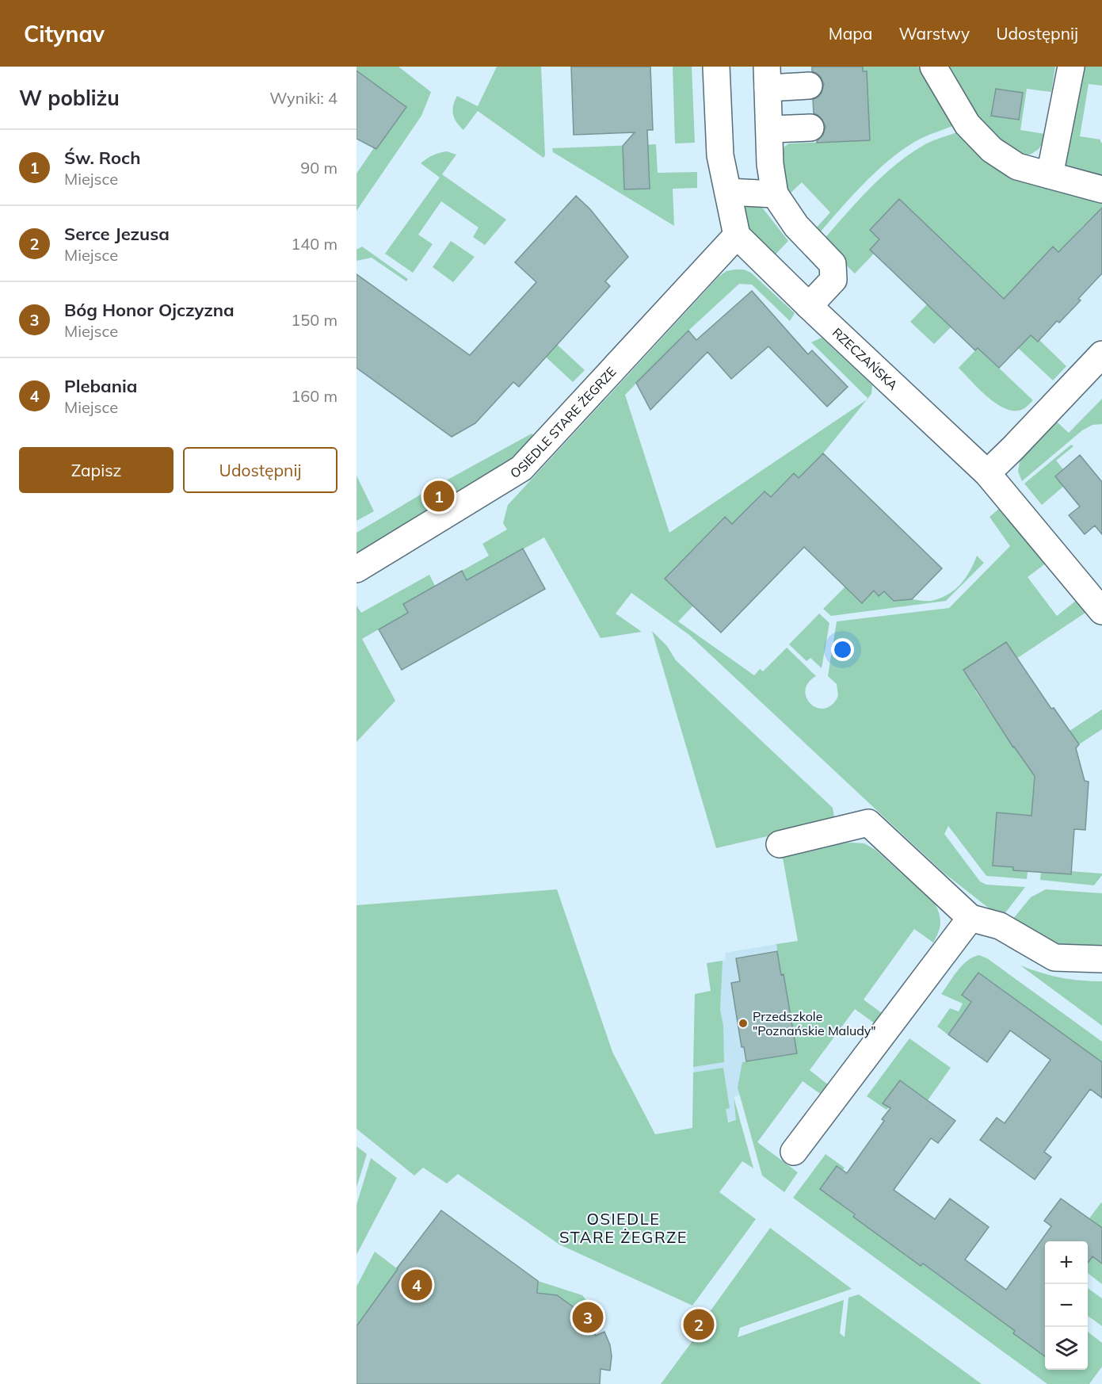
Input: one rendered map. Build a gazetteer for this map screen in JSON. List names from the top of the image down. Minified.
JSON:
{"streets":{"street":["RZECZAŃSKA","OSIEDLE STARE ŻEGRZE"]},"crossings":[["RZECZAŃSKA","OSIEDLE STARE ŻEGRZE"]],"districts":["OSIEDLE STARE ŻEGRZE"],"places":["Przedszkole \"Poznańskie Maludy\""],"page":{"header":"Citynav","nav":["Mapa","Warstwy","Udostępnij"],"heading":["W pobliżu","Wyniki: 4"],"list":[{"mark":"1","name":"Św. Roch","note":"Miejsce","value":"90 m"},{"mark":"2","name":"Serce Jezusa","note":"Miejsce","value":"140 m"},{"mark":"3","name":"Bóg Honor Ojczyzna","note":"Miejsce","value":"150 m"},{"mark":"4","name":"Plebania","note":"Miejsce","value":"160 m"}],"buttons":["Zapisz","Udostępnij"],"pins":["1","4","3","2"],"map_buttons":["+","−"]}}
